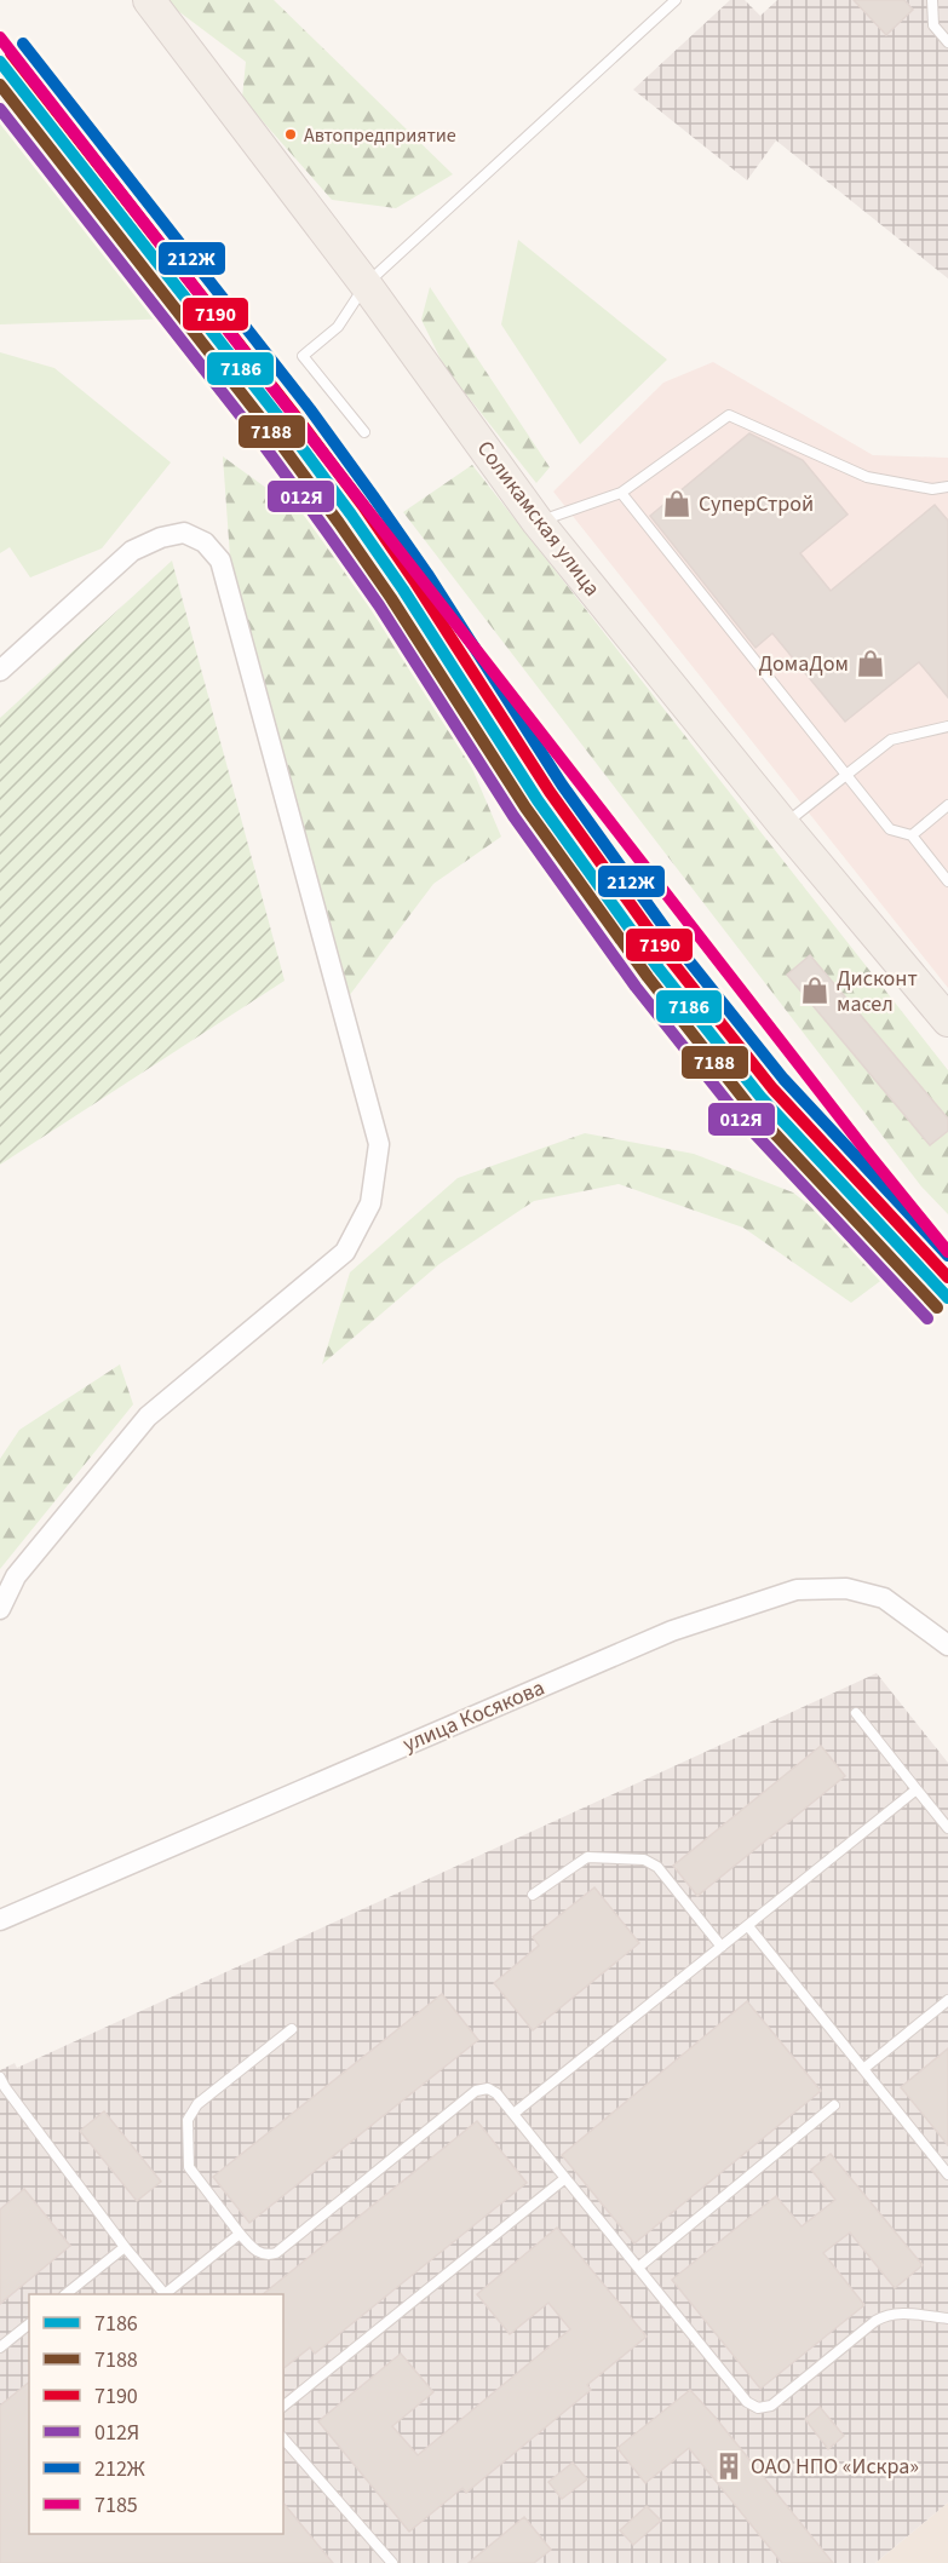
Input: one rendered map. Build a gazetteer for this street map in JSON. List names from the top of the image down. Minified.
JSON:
{"streets":{"main road":["Соликамская улица"],"street":["улица Косякова"]},"places":{"other":["Автопредприятие"],"shop":["СуперСтрой","ДомаДом","Дисконт масел"],"building":["ОАО НПО «Искра»"]},"lines":["transit line 7185","transit line 212Ж","transit line 7190","transit line 7186","transit line 7188","transit line 012Я"],"legend":["7186","7188","7190","012Я","212Ж","7185"]}
